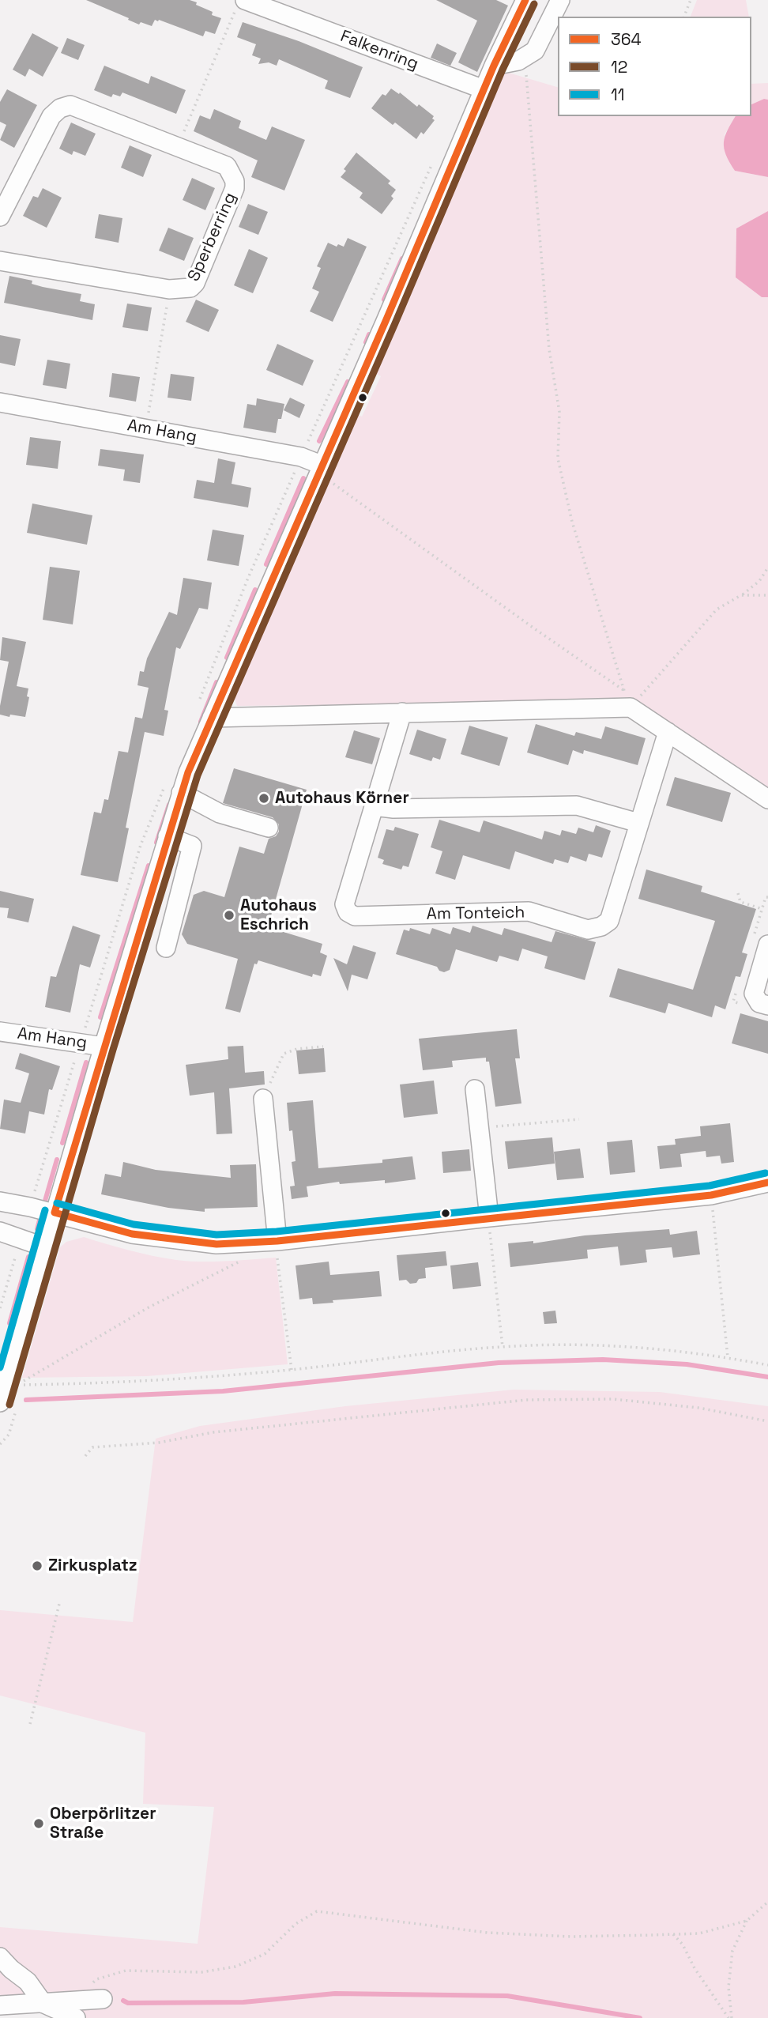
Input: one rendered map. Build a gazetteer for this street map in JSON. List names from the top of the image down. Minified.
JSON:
{"streets":{"street":["Falkenring","Sperberring","Am Hang","Am Tonteich"]},"places":["Autohaus Körner","Autohaus Eschrich","Zirkusplatz","Oberpörlitzer Straße"],"lines":["transit line 364","transit line 12","transit line 11"],"legend":["364","12","11"]}
